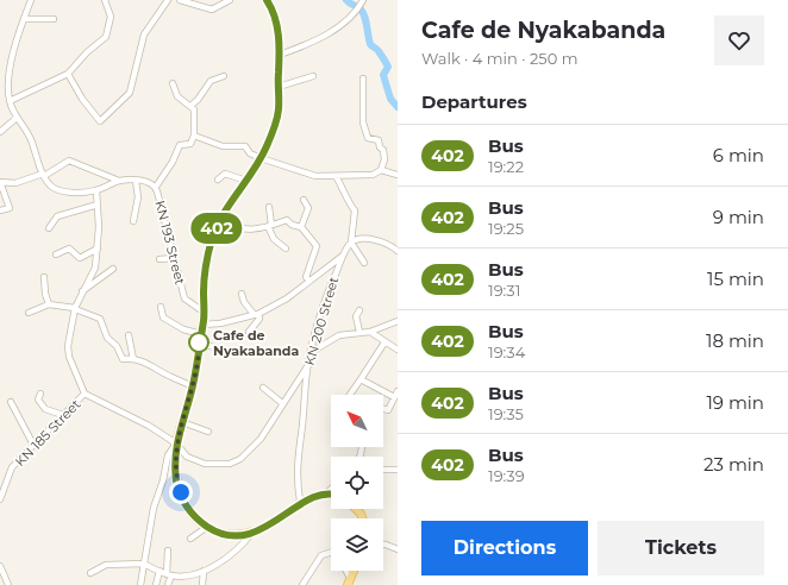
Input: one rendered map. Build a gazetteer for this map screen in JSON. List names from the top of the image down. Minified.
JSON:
{"streets":{"street":["KN 193 Street","KN 200 Street","KN 185 Street"]},"places":["Cafe de Nyakabanda"],"lines":["bus line 402"],"north":"top left","page":{"on_map":"402","heading":[["Cafe de Nyakabanda","Walk · 4 min · 250 m"],"Departures"],"list":[{"mark":"402","name":"Bus","note":"19:22","value":"6 min"},{"mark":"402","name":"Bus","note":"19:25","value":"9 min"},{"mark":"402","name":"Bus","note":"19:31","value":"15 min"},{"mark":"402","name":"Bus","note":"19:34","value":"18 min"},{"mark":"402","name":"Bus","note":"19:35","value":"19 min"},{"mark":"402","name":"Bus","note":"19:39","value":"23 min"}],"buttons":["Directions","Tickets"]}}
